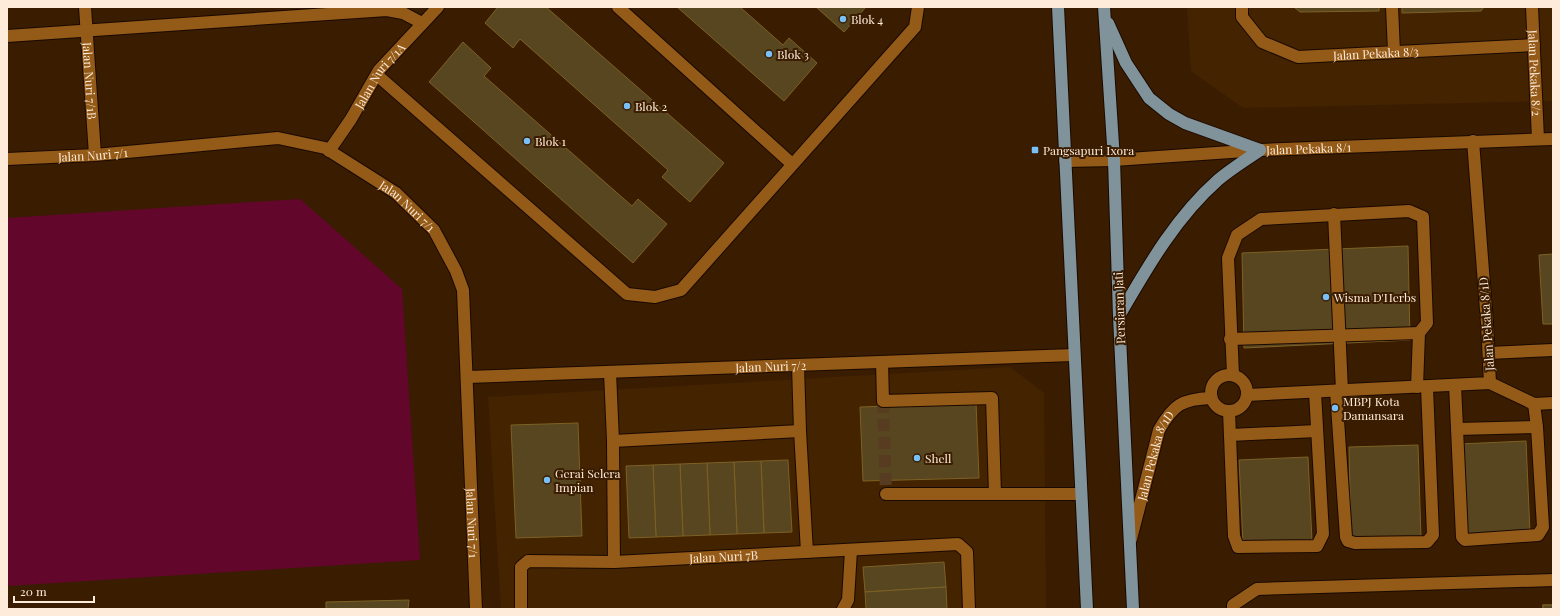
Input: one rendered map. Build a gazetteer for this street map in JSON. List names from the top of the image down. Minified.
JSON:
{"streets":{"main road":["Persiaran Jati"],"street":["Jalan Pekaka 8/3","Jalan Pekaka 8/2","Jalan Nuri 7/1A","Jalan Nuri 7/1B","Jalan Pekaka 8/1","Jalan Nuri 7/1","Jalan Pekaka 8/1D","Jalan Nuri 7/2","Jalan Nuri 7B"]},"crossings":[["Jalan Pekaka 8/3","Jalan Pekaka 8/2"],["Jalan Pekaka 8/2","Jalan Pekaka 8/1"],["Jalan Nuri 7/1A","Jalan Nuri 7/1"],["Jalan Nuri 7/1B","Jalan Nuri 7/1"],["Jalan Pekaka 8/1","Persiaran Jati"],["Jalan Pekaka 8/1","Jalan Pekaka 8/1D"],["Jalan Nuri 7/1","Jalan Nuri 7/2"],["Persiaran Jati","Jalan Pekaka 8/1D"]],"places":{"other":["Blok 4","Blok 3","Blok 2","Blok 1","Wisma D'Herbs","MBPJ Kota Damansara","Shell","Gerai Selera Impian"],"transit":["Pangsapuri Ixora"]},"scale_bar":"20 m"}
